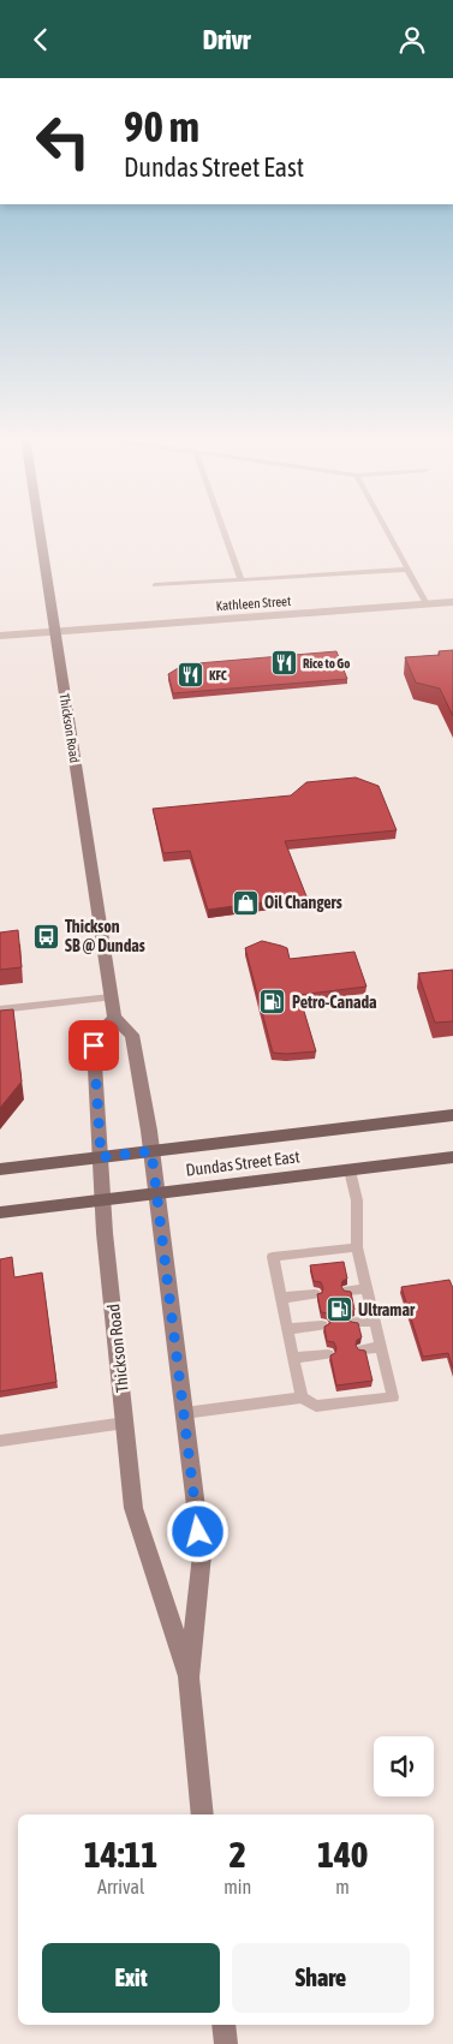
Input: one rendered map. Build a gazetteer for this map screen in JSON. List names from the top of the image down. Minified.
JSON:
{"streets":{"main road":["Thickson Road","Dundas Street East"],"street":["Kathleen Street"]},"crossings":[["Kathleen Street","Thickson Road"],["Thickson Road","Dundas Street East"]],"places":{"restaurant":["Rice to Go","KFC"],"shop":["Oil Changers"],"bus stop":["Thickson SB @ Dundas"],"fuel station":["Petro-Canada","Ultramar"]},"page":{"header":"Drivr","turn":["90 m","Dundas Street East"],"eta":["14:11","Arrival","2","min","140","m"],"buttons":["Exit","Share"]}}
